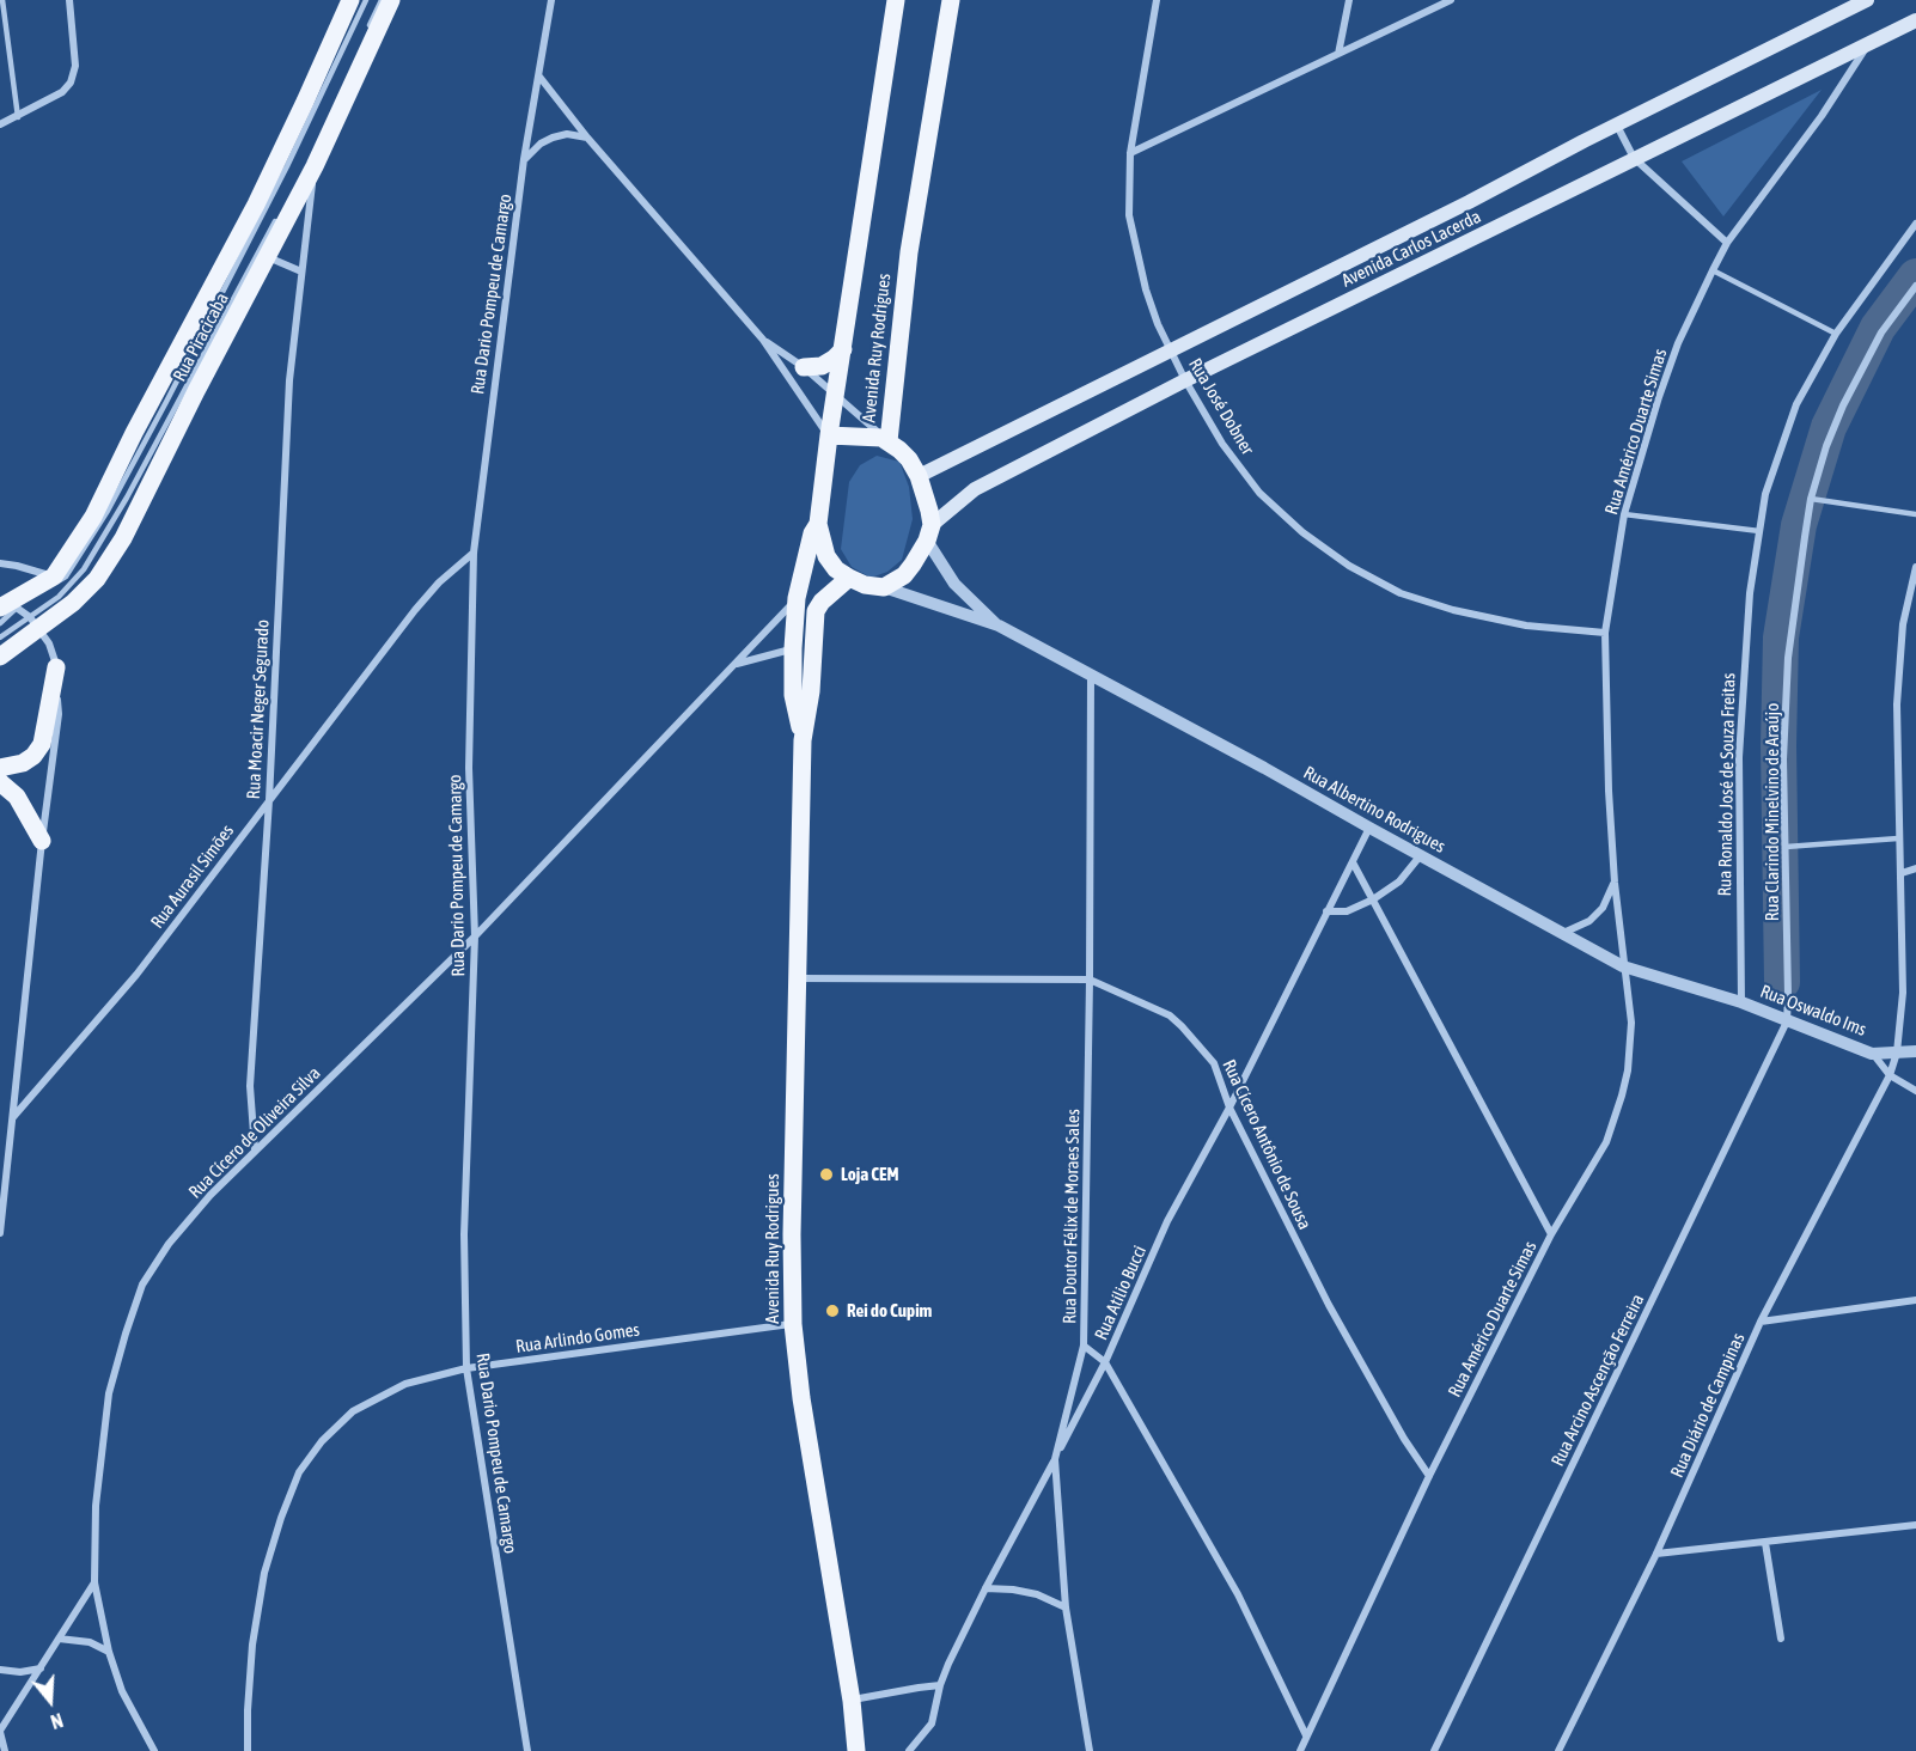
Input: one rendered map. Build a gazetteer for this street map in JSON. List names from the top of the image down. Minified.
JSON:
{"streets":{"main road":["Avenida Carlos Lacerda","Rua Piracicaba","Avenida Ruy Rodrigues"],"street":["Rua Dario Pompeu de Camargo","Rua José Dobner","Rua Américo Duarte Simas","Rua Moacir Neger Segurado","Rua Ronaldo José de Souza Freitas","Rua Albertino Rodrigues","Rua Clarindo Minelvino de Araújo","Rua Aurasil Simões","Rua Oswaldo Ims","Rua Cícero de Oliveira Silva","Rua Cícero Antônio de Sousa","Rua Doutor Félix de Moraes Sales","Rua Atílio Bucci","Rua Arlindo Gomes","Rua Arcino Ascenção Ferreira","Rua Diário de Campinas"]},"crossings":[["Avenida Carlos Lacerda","Avenida Ruy Rodrigues"],["Avenida Carlos Lacerda","Rua José Dobner"],["Avenida Carlos Lacerda","Rua Américo Duarte Simas"],["Avenida Carlos Lacerda","Rua Albertino Rodrigues"],["Rua Dario Pompeu de Camargo","Rua Aurasil Simões"],["Rua Dario Pompeu de Camargo","Rua Cícero de Oliveira Silva"],["Rua Dario Pompeu de Camargo","Rua Arlindo Gomes"],["Rua Piracicaba","Rua Moacir Neger Segurado"],["Avenida Ruy Rodrigues","Rua Albertino Rodrigues"],["Avenida Ruy Rodrigues","Rua Cícero de Oliveira Silva"],["Avenida Ruy Rodrigues","Rua Cícero Antônio de Sousa"],["Avenida Ruy Rodrigues","Rua Arlindo Gomes"],["Rua José Dobner","Rua Américo Duarte Simas"],["Rua Américo Duarte Simas","Rua Albertino Rodrigues"],["Rua Américo Duarte Simas","Rua Cícero Antônio de Sousa"],["Rua Moacir Neger Segurado","Rua Aurasil Simões"],["Rua Moacir Neger Segurado","Rua Cícero de Oliveira Silva"],["Rua Ronaldo José de Souza Freitas","Rua Albertino Rodrigues"],["Rua Ronaldo José de Souza Freitas","Rua Oswaldo Ims"],["Rua Albertino Rodrigues","Rua Oswaldo Ims"],["Rua Albertino Rodrigues","Rua Doutor Félix de Moraes Sales"],["Rua Albertino Rodrigues","Rua Atílio Bucci"],["Rua Clarindo Minelvino de Araújo","Rua Oswaldo Ims"],["Rua Clarindo Minelvino de Araújo","Rua Arcino Ascenção Ferreira"],["Rua Oswaldo Ims","Rua Arcino Ascenção Ferreira"],["Rua Oswaldo Ims","Rua Diário de Campinas"],["Rua Cícero Antônio de Sousa","Rua Doutor Félix de Moraes Sales"],["Rua Cícero Antônio de Sousa","Rua Atílio Bucci"],["Rua Doutor Félix de Moraes Sales","Rua Atílio Bucci"]],"places":["Loja CEM","Rei do Cupim"],"north":"bottom"}
